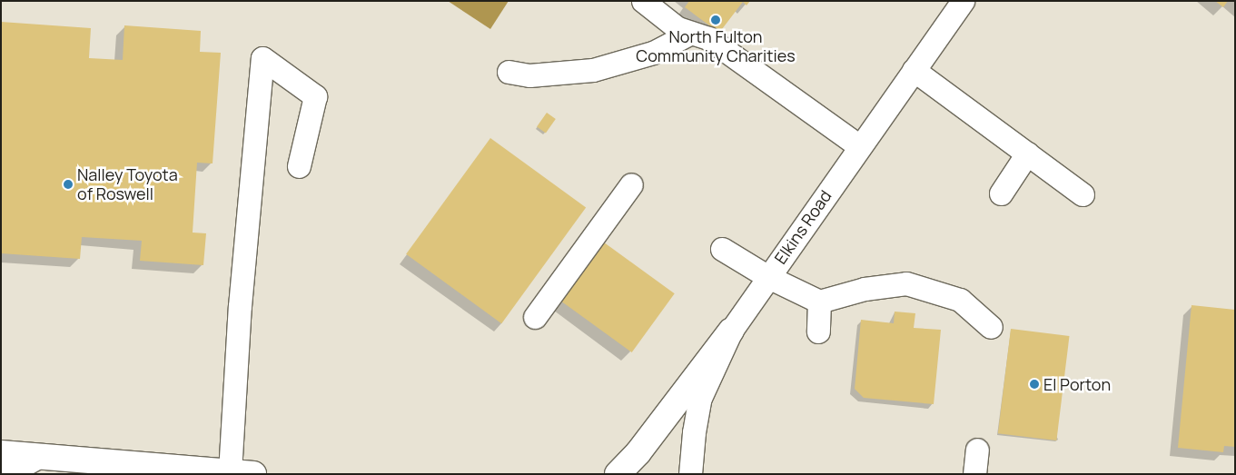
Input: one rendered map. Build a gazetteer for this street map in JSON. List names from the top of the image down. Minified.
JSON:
{"streets":{"street":["Elkins Road"]},"places":["North Fulton Community Charities","Nalley Toyota of Roswell","El Porton"]}
